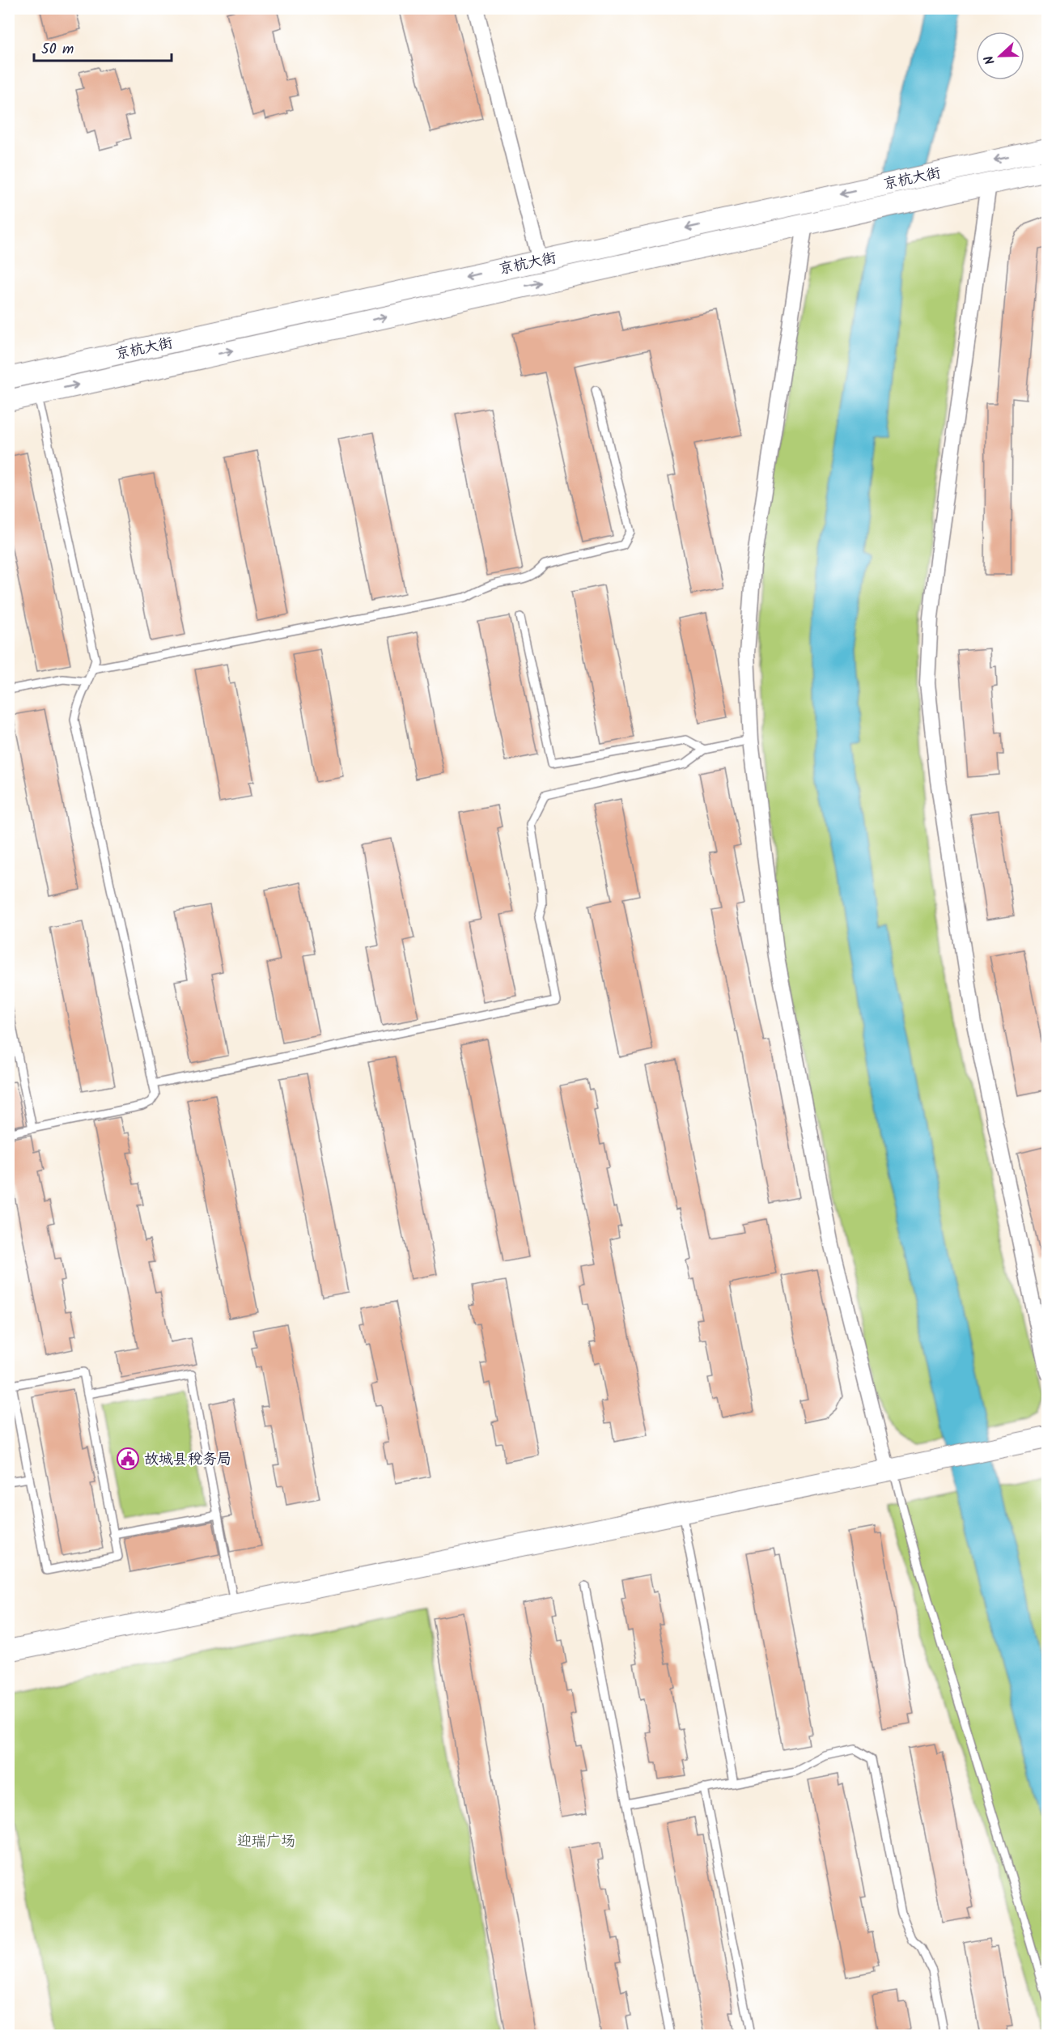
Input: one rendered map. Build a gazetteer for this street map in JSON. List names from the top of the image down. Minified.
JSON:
{"streets":{"main road":["京杭大街"]},"parks":["迎瑞广场"],"places":{"public building":["故城县税务局"]},"scale_bar":"50 m","north":"left"}
